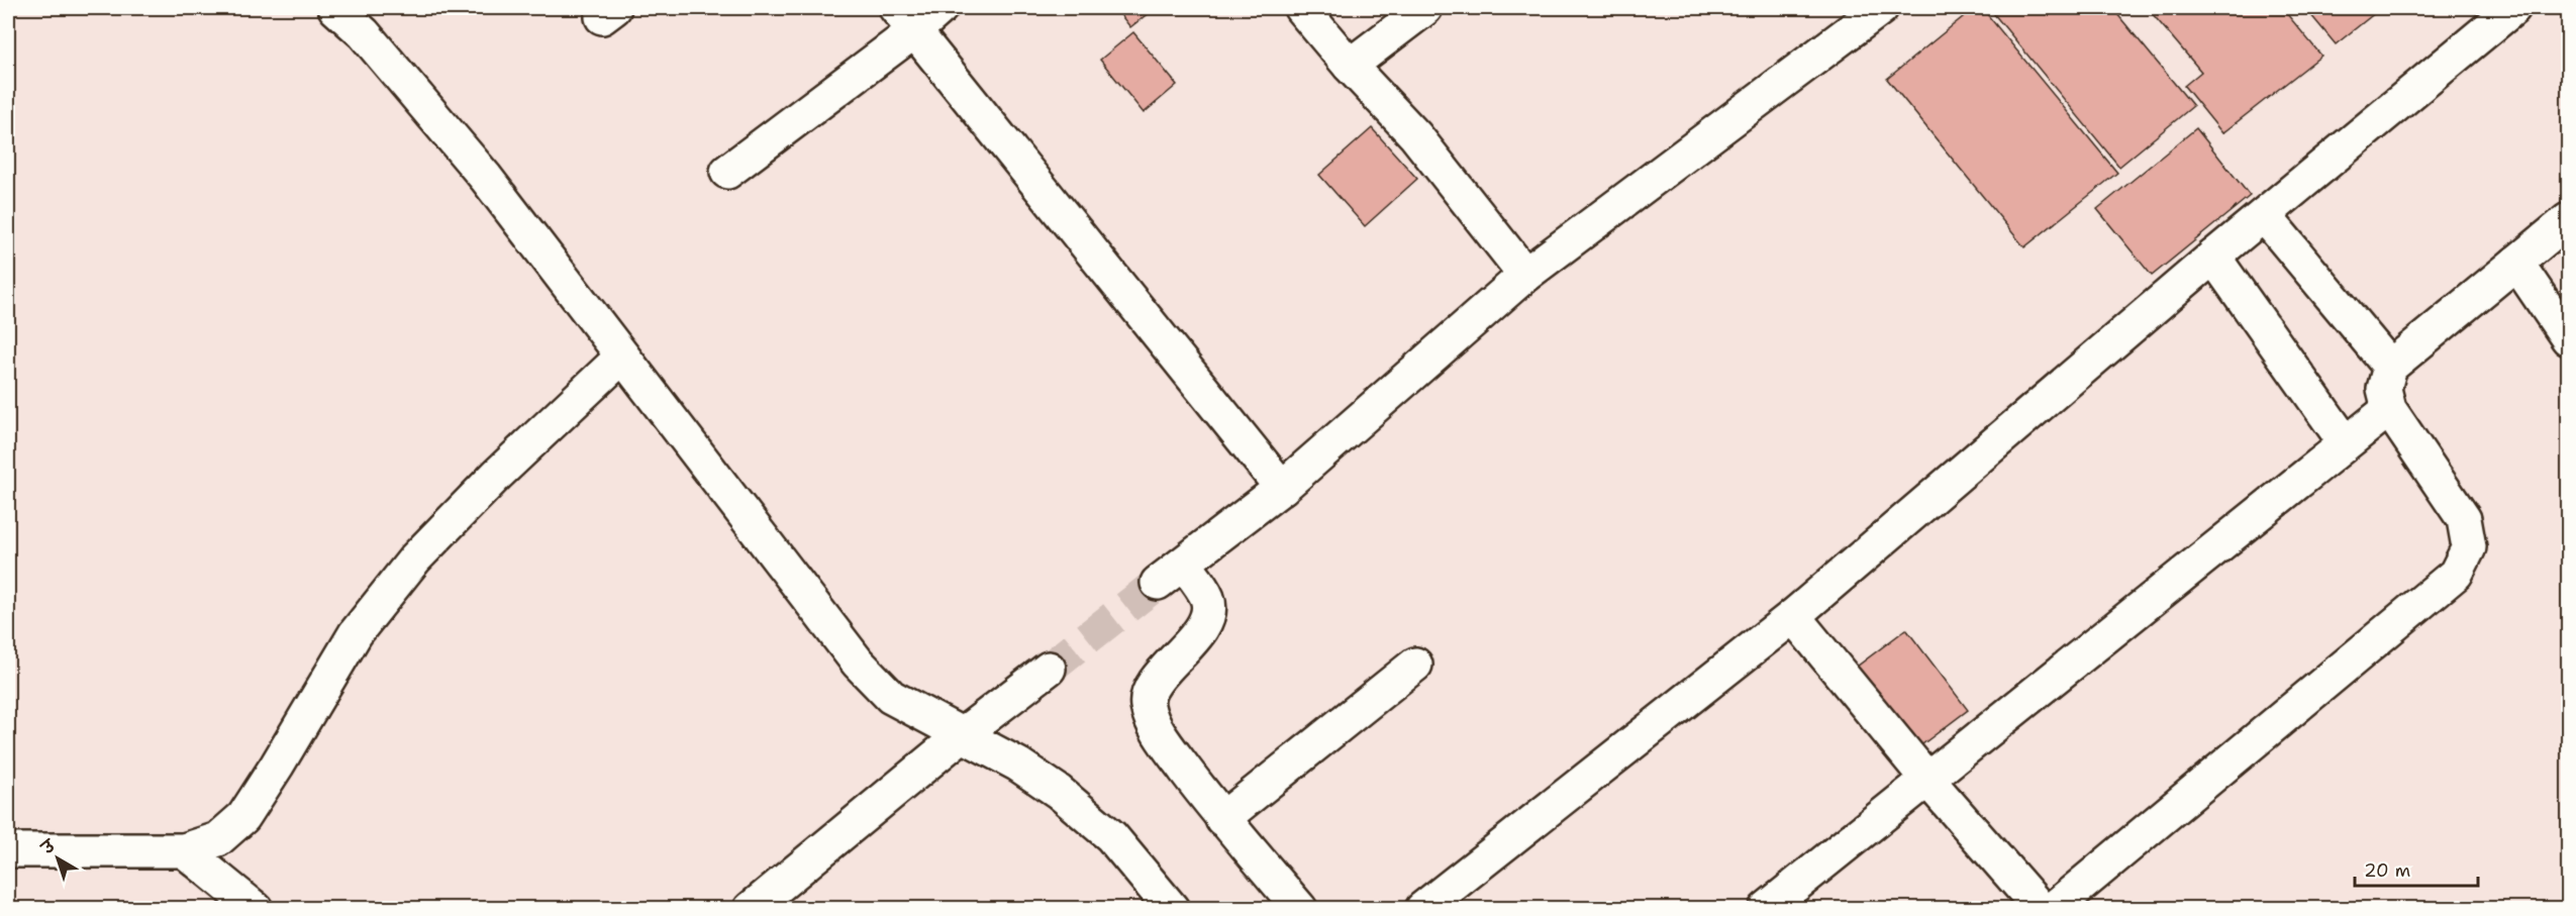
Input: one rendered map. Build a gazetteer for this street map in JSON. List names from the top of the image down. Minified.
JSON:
{"scale_bar":"20 m","north":"top left"}
